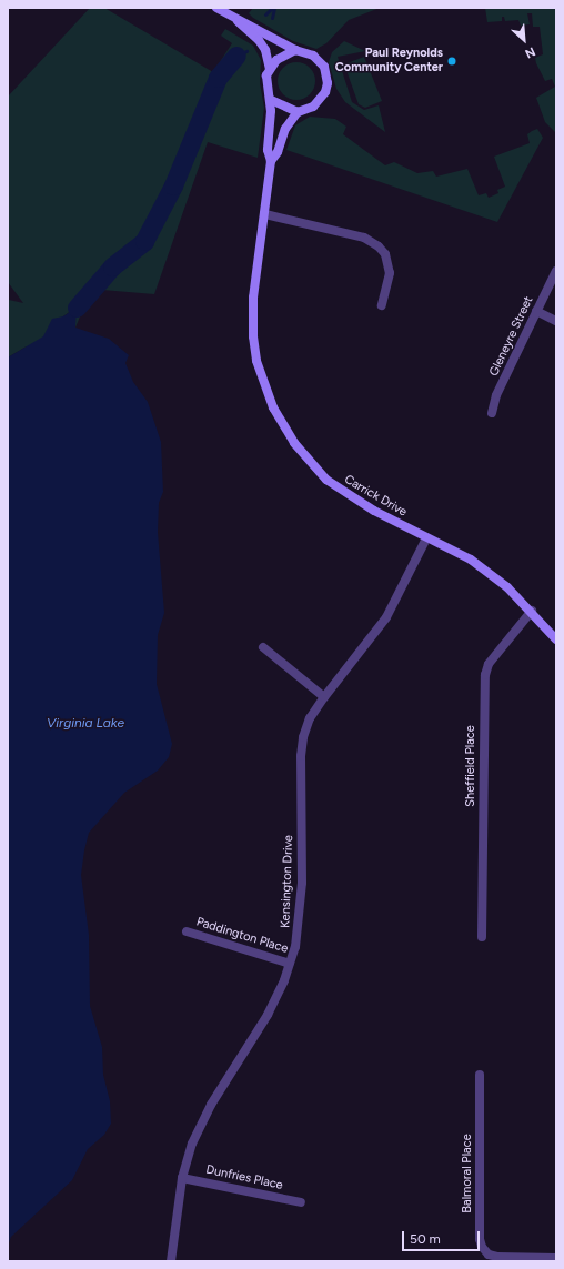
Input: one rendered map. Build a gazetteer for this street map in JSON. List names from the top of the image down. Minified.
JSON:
{"streets":{"street":["Gleneyre Street","Carrick Drive","Sheffield Place","Kensington Drive","Paddington Place","Balmoral Place","Dunfries Place"]},"crossings":[["Carrick Drive","Sheffield Place"],["Carrick Drive","Kensington Drive"],["Kensington Drive","Paddington Place"],["Kensington Drive","Dunfries Place"]],"water":["Virginia Lake"],"places":["Paul Reynolds Community Center"],"scale_bar":"50 m","north":"bottom right"}
